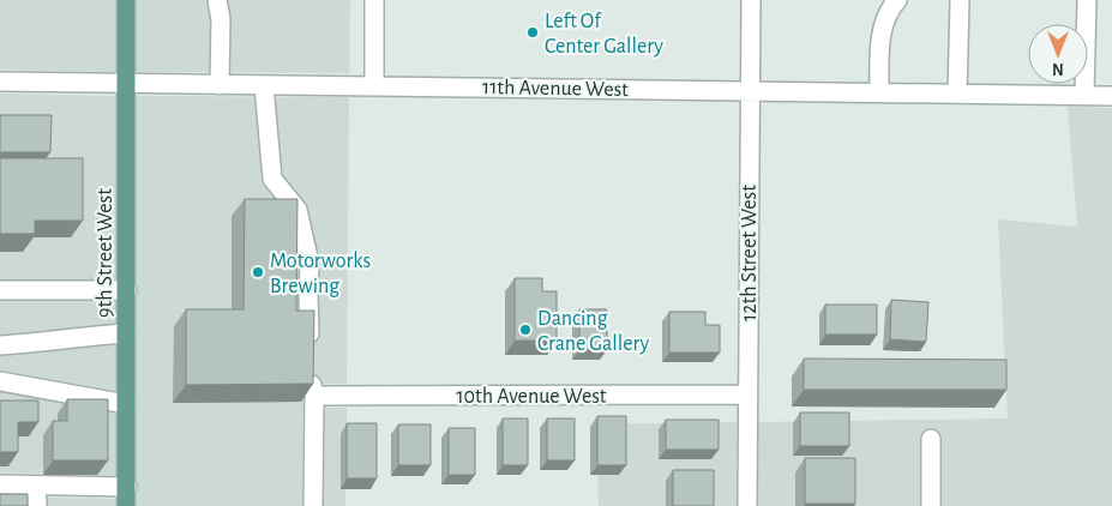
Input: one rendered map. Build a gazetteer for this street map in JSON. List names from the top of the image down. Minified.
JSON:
{"streets":{"main road":["9th Street West"],"street":["11th Avenue West","12th Street West","10th Avenue West"]},"crossings":[["11th Avenue West","9th Street West"],["11th Avenue West","12th Street West"],["12th Street West","10th Avenue West"]],"places":["Left Of Center Gallery","Motorworks Brewing","Dancing Crane Gallery"],"north":"bottom"}
